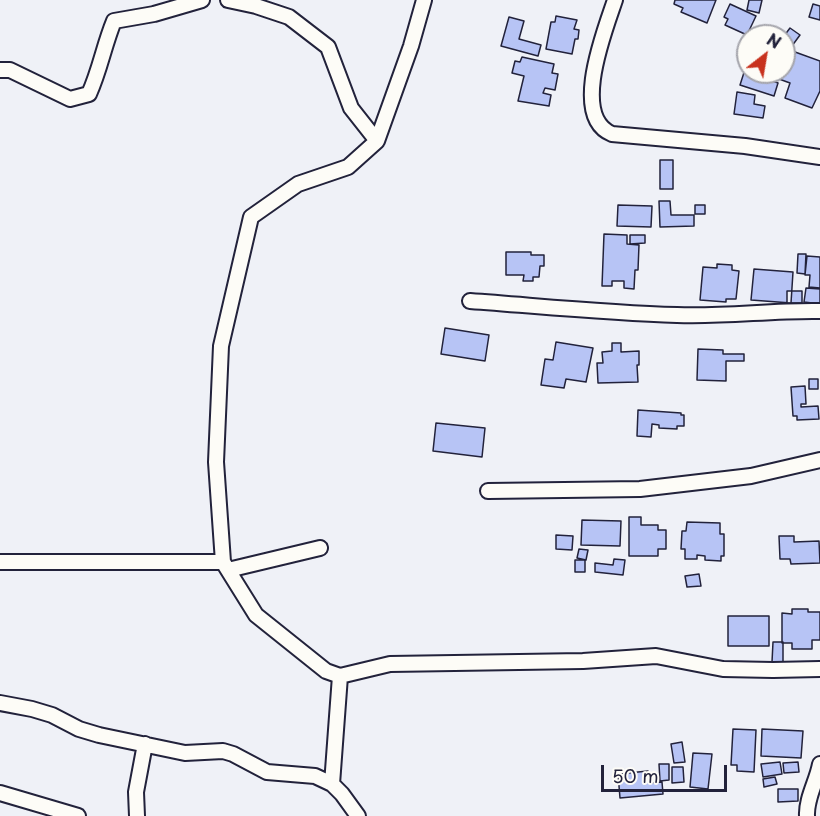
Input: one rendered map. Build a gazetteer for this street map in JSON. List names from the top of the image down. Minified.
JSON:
{"scale_bar":"50 m","north":"top right"}
